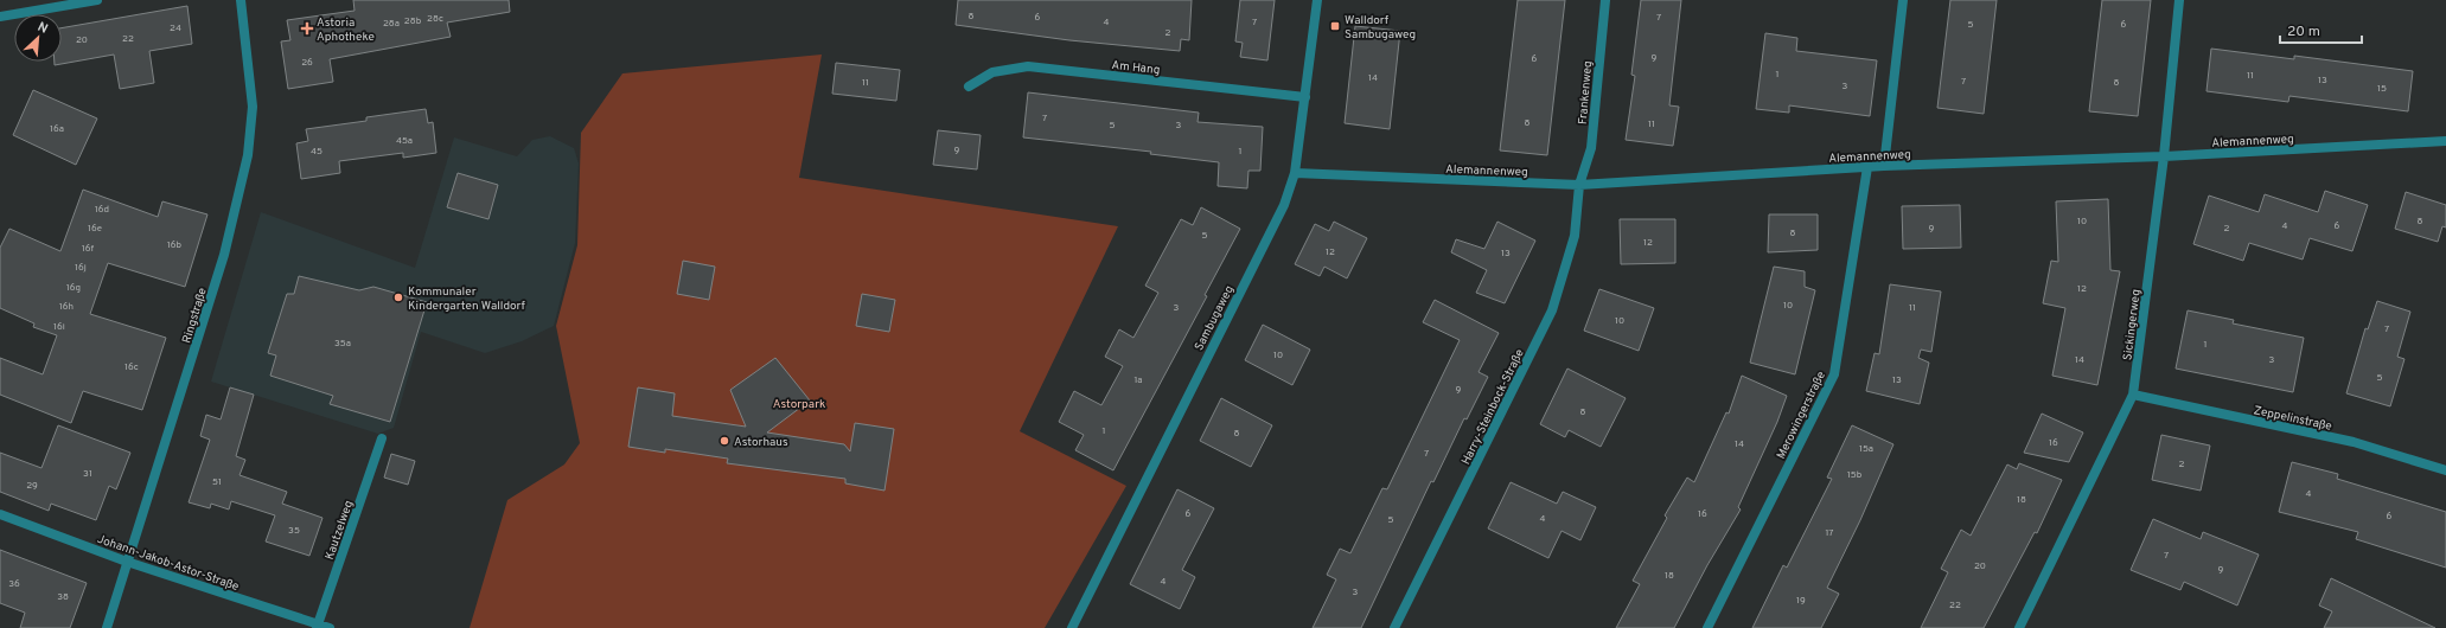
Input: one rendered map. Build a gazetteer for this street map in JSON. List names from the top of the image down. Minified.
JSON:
{"streets":{"street":["Am Hang","Frankenweg","Alemannenweg","Ringstraße","Sambugaweg","Sickingerweg","Harry-Steinbock-Straße","Merowingerstraße","Zeppelinstraße","Kautzelweg","Johann-Jakob-Astor-Straße"]},"crossings":[["Am Hang","Sambugaweg"],["Frankenweg","Alemannenweg"],["Frankenweg","Harry-Steinbock-Straße"],["Alemannenweg","Sambugaweg"],["Alemannenweg","Sickingerweg"],["Alemannenweg","Harry-Steinbock-Straße"],["Alemannenweg","Merowingerstraße"],["Ringstraße","Johann-Jakob-Astor-Straße"],["Sickingerweg","Zeppelinstraße"],["Kautzelweg","Johann-Jakob-Astor-Straße"]],"parks":["Astorpark"],"places":{"transit":["Walldorf Sambugaweg"],"health":["Astoria Aphotheke"],"other":["Kommunaler Kindergarten Walldorf","Astorhaus"]},"house_numbers":["8","6","7","28c","28b","4","7","28a","5","6","24","2","22","20","9","6","26","1","11","14","13","7","11","8","3","15","7","8","11","5","3","16a","45a","9","45","1","16d","10","8","4","6","16e","9","2","8","5","12","16b","16f","12","13","16j","16g","12","10","16h","3","11","10","16i","7","35a","1","10","14","3","16c","5","1a","13","9","8","1","8","16","14","15a","7","2","31","15b","51","29","4","18","6","16","6","4","5","35","17","7","20","9","18","4","36","3","38","19","22"],"scale_bar":"20 m","north":"top right"}
